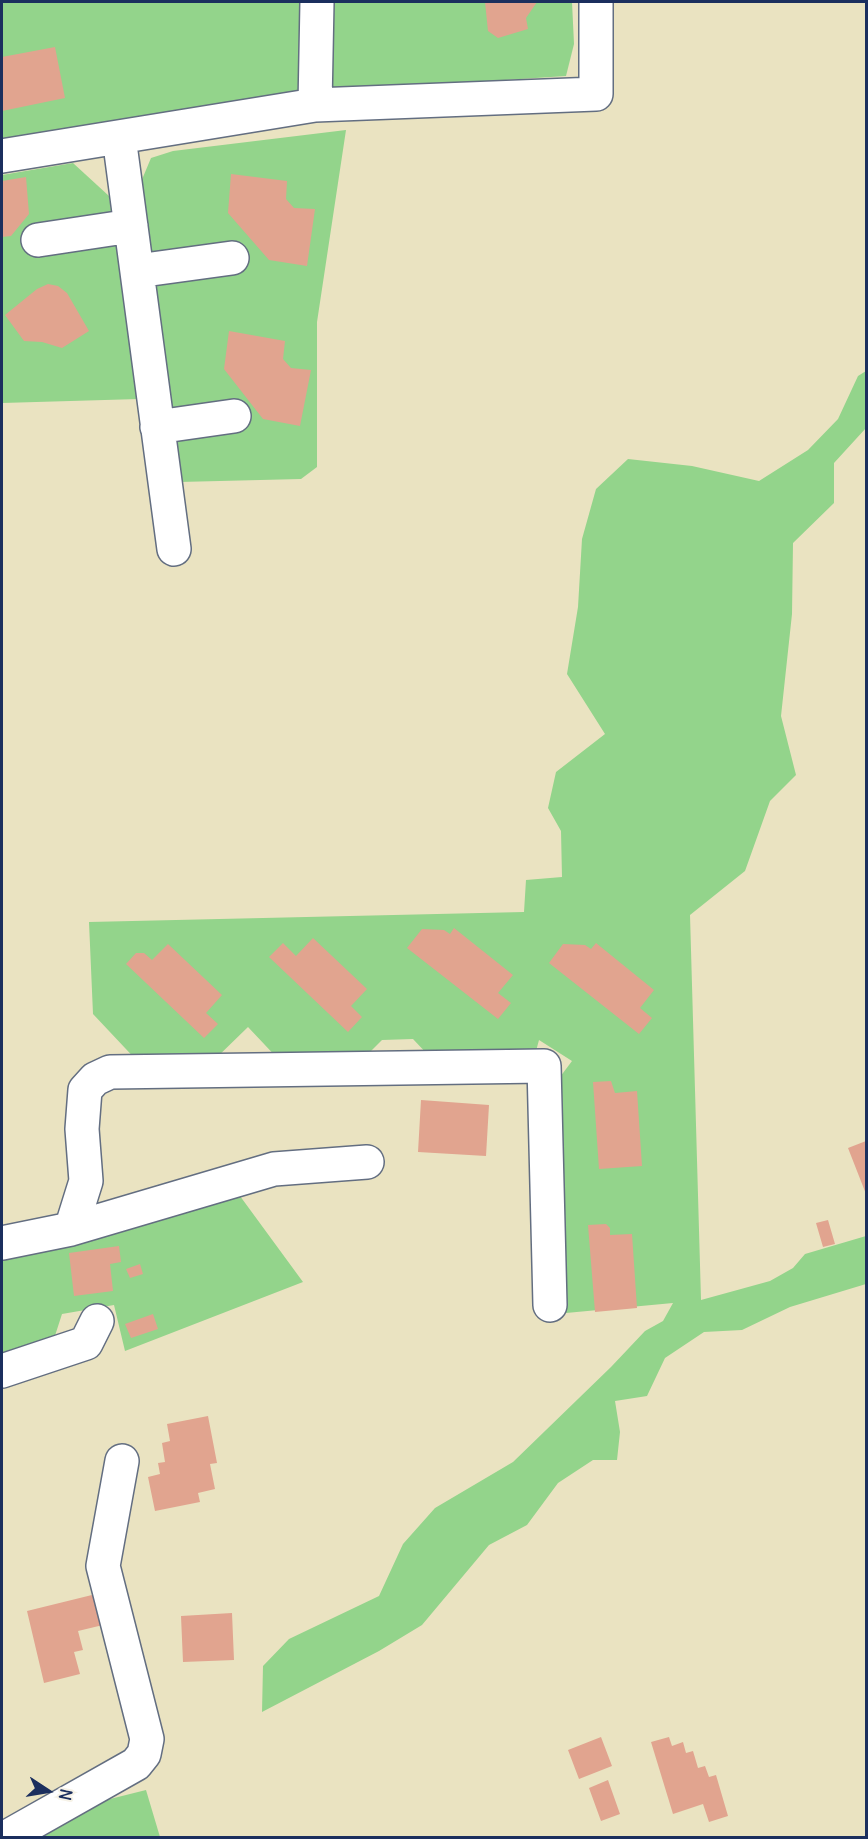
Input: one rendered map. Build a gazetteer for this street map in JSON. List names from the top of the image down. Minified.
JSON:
{"north":"right"}
